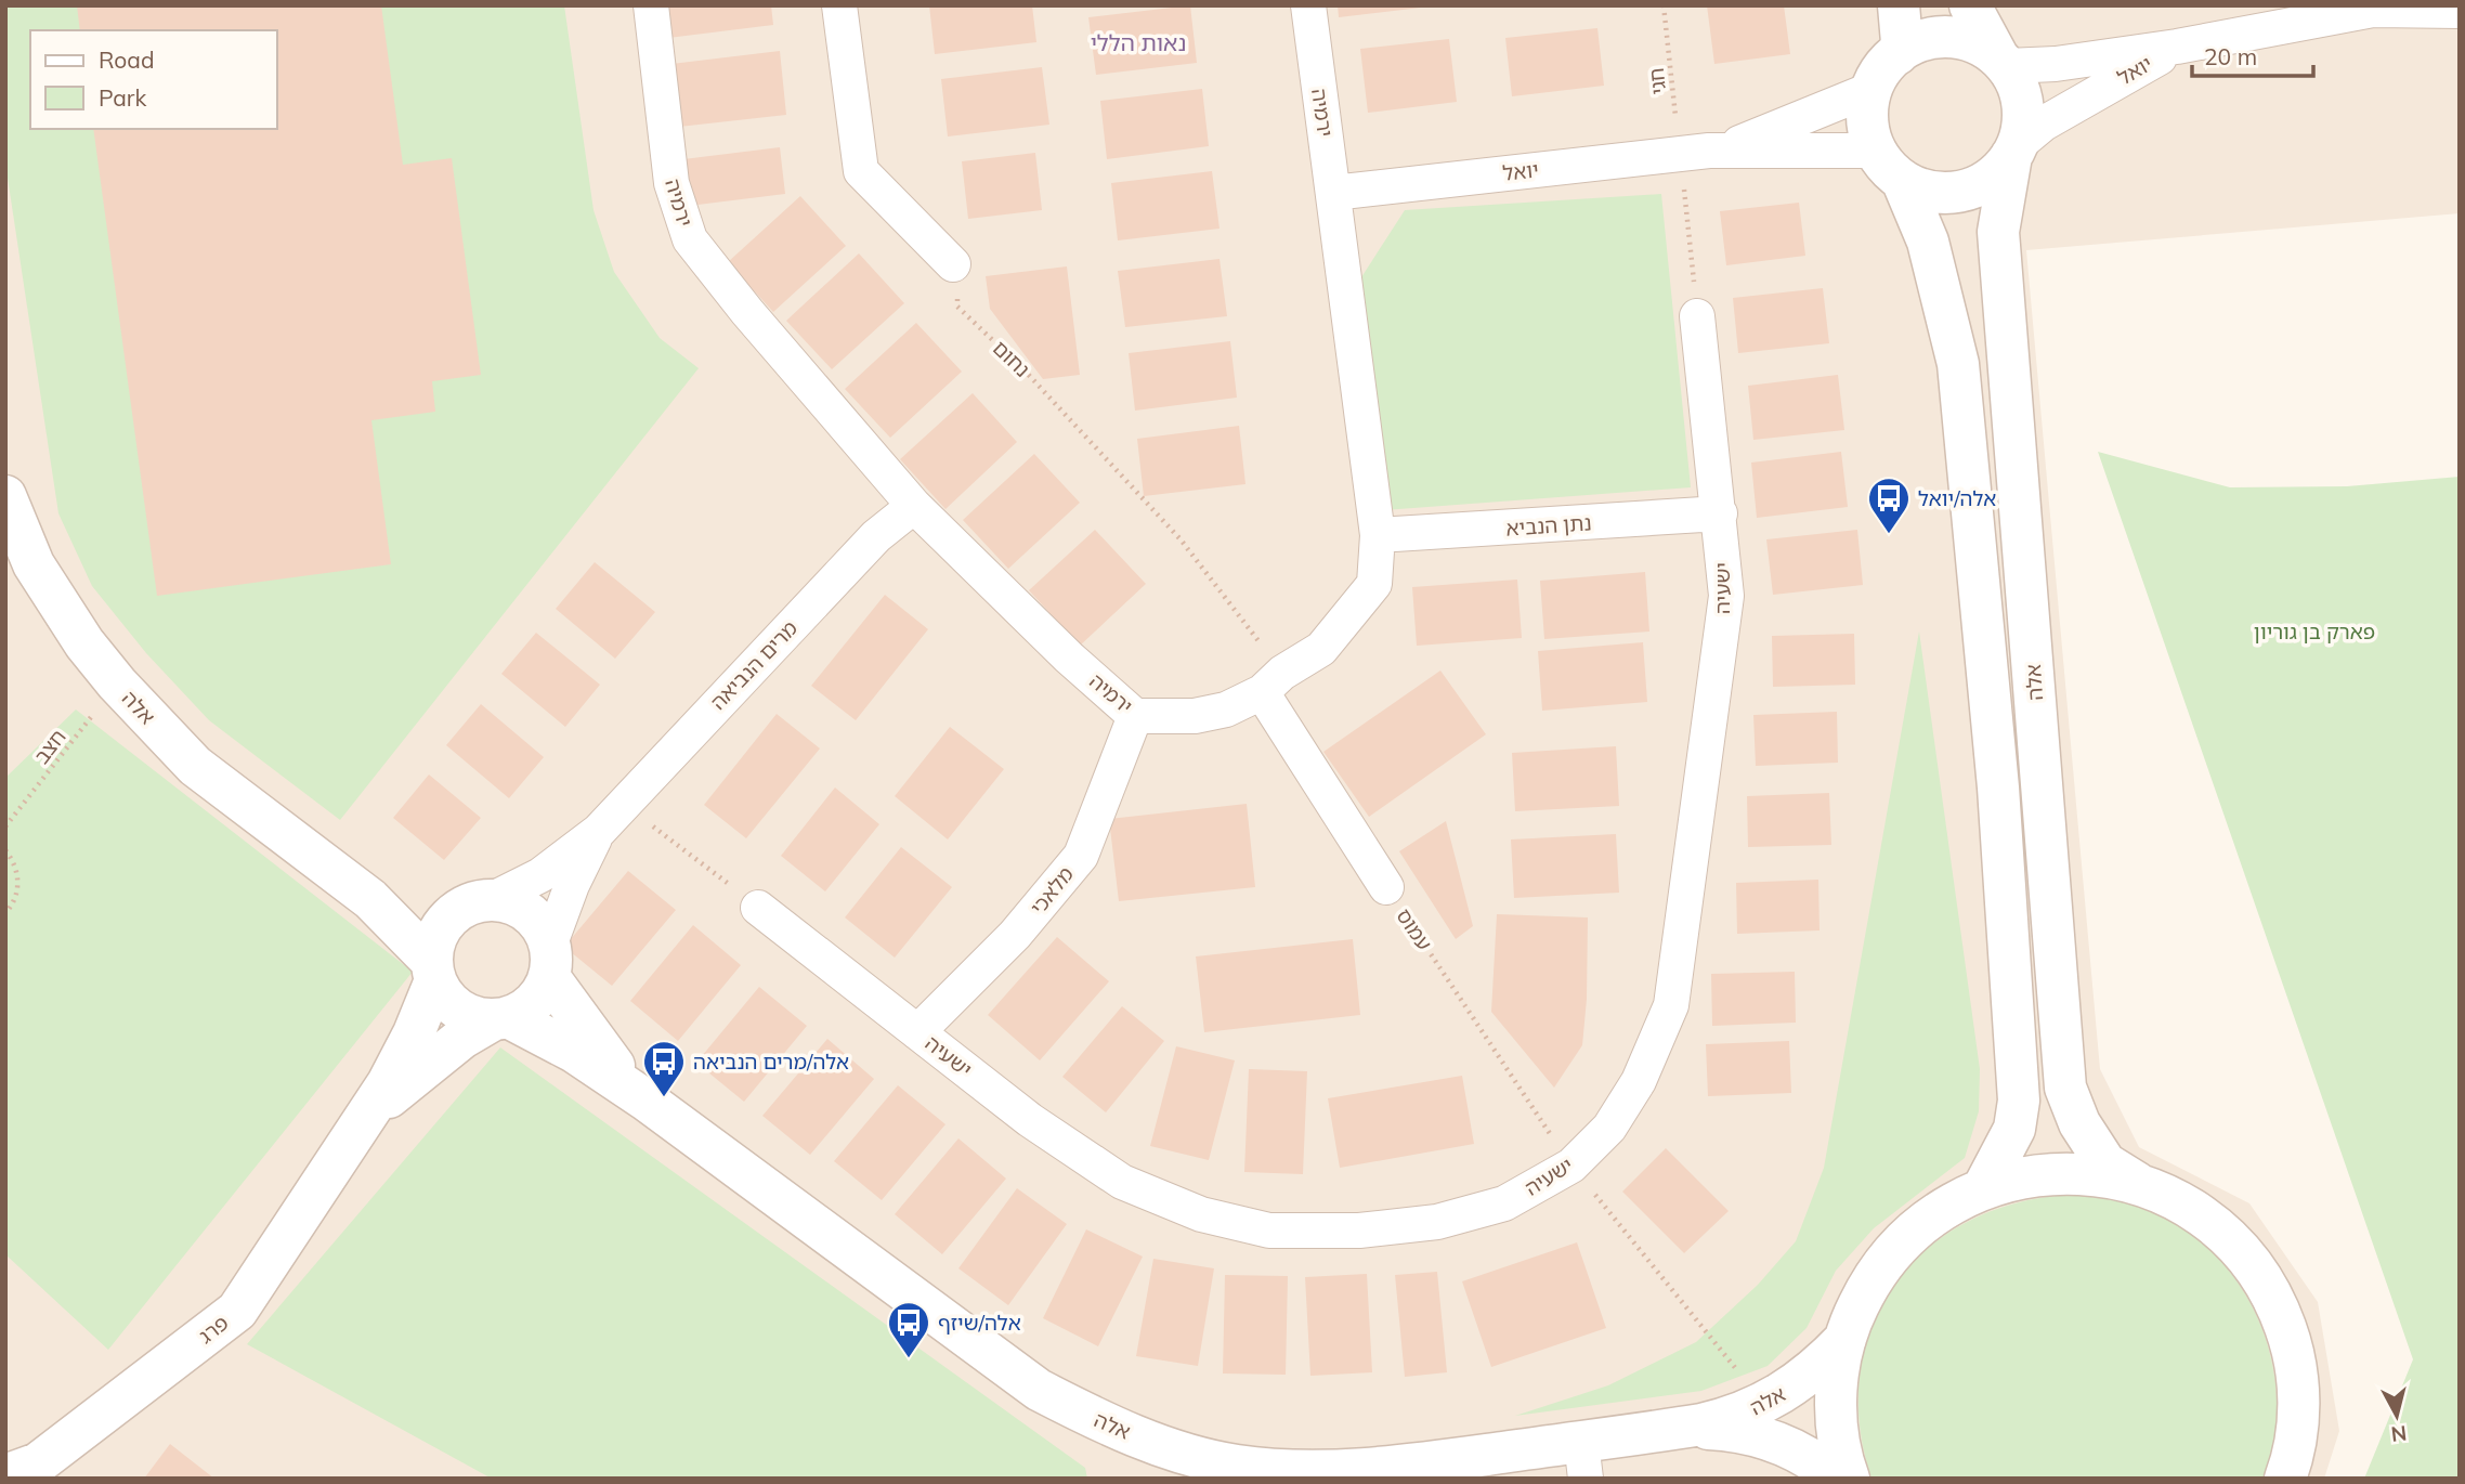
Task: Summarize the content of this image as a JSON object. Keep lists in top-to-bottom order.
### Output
{
  "streets": {
    "street": [
      "יואל",
      "ירמיה",
      "נתן הנביא",
      "ישעיה",
      "מרים הנביאה",
      "אלה",
      "מלאכי",
      "עמוס",
      "פרג"
    ],
    "path": ["חגי", "נחום", "חצב"]
  },
  "crossings": [
    ["יואל", "חגי"],
    ["יואל", "ירמיה"],
    ["יואל", "אלה"],
    ["ירמיה", "נחום"],
    ["ירמיה", "נתן הנביא"],
    ["ירמיה", "מרים הנביאה"],
    ["ירמיה", "מלאכי"],
    ["ירמיה", "עמוס"],
    ["נחום", "עמוס"],
    ["נתן הנביא", "ישעיה"],
    ["ישעיה", "מלאכי"],
    ["ישעיה", "עמוס"],
    ["מרים הנביאה", "אלה"],
    ["מרים הנביאה", "פרג"],
    ["אלה", "חצב"],
    ["אלה", "עמוס"],
    ["אלה", "פרג"]
  ],
  "districts": ["נאות הללי"],
  "parks": ["פארק בן גוריון"],
  "places": {
    "bus stop": ["אלה/יואל", "אלה/מרים הנביאה", "אלה/שיזף"]
  },
  "legend": ["Road", "Park"],
  "scale_bar": "20 m",
  "north": "bottom"
}
